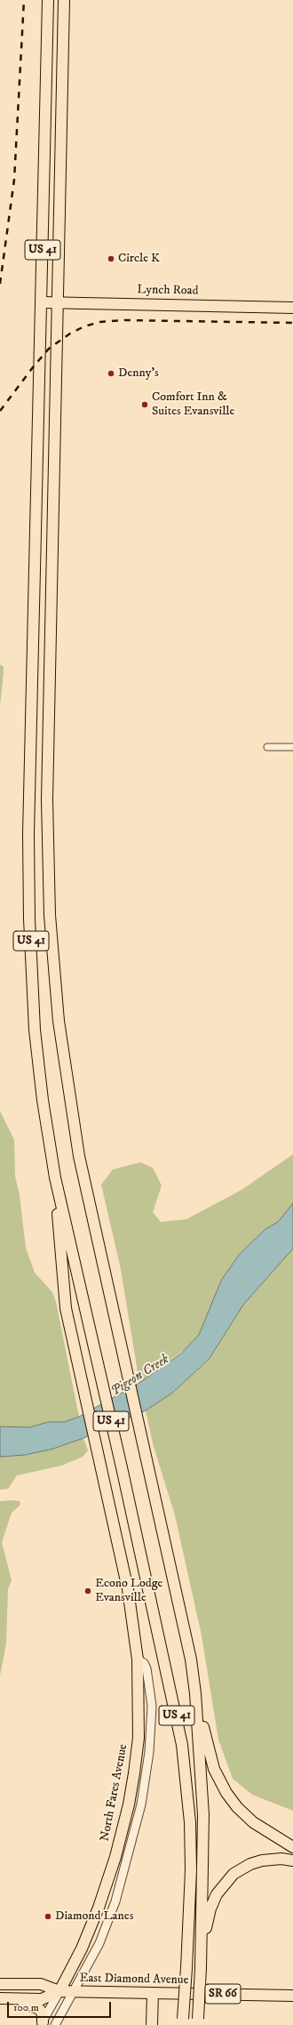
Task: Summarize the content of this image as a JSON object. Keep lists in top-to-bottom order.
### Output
{
  "streets": {
    "main road": [
      "US 41",
      "Lynch Road",
      "North Fares Avenue",
      "East Diamond Avenue",
      "SR 66"
    ]
  },
  "crossings": [
    ["US 41", "Lynch Road"],
    ["North Fares Avenue", "East Diamond Avenue"]
  ],
  "water": ["Pigeon Creek"],
  "places": [
    "Circle K",
    "Denny's",
    "Comfort Inn & Suites Evansville",
    "Econo Lodge Evansville",
    "Diamond Lanes"
  ],
  "scale_bar": "100 m"
}
